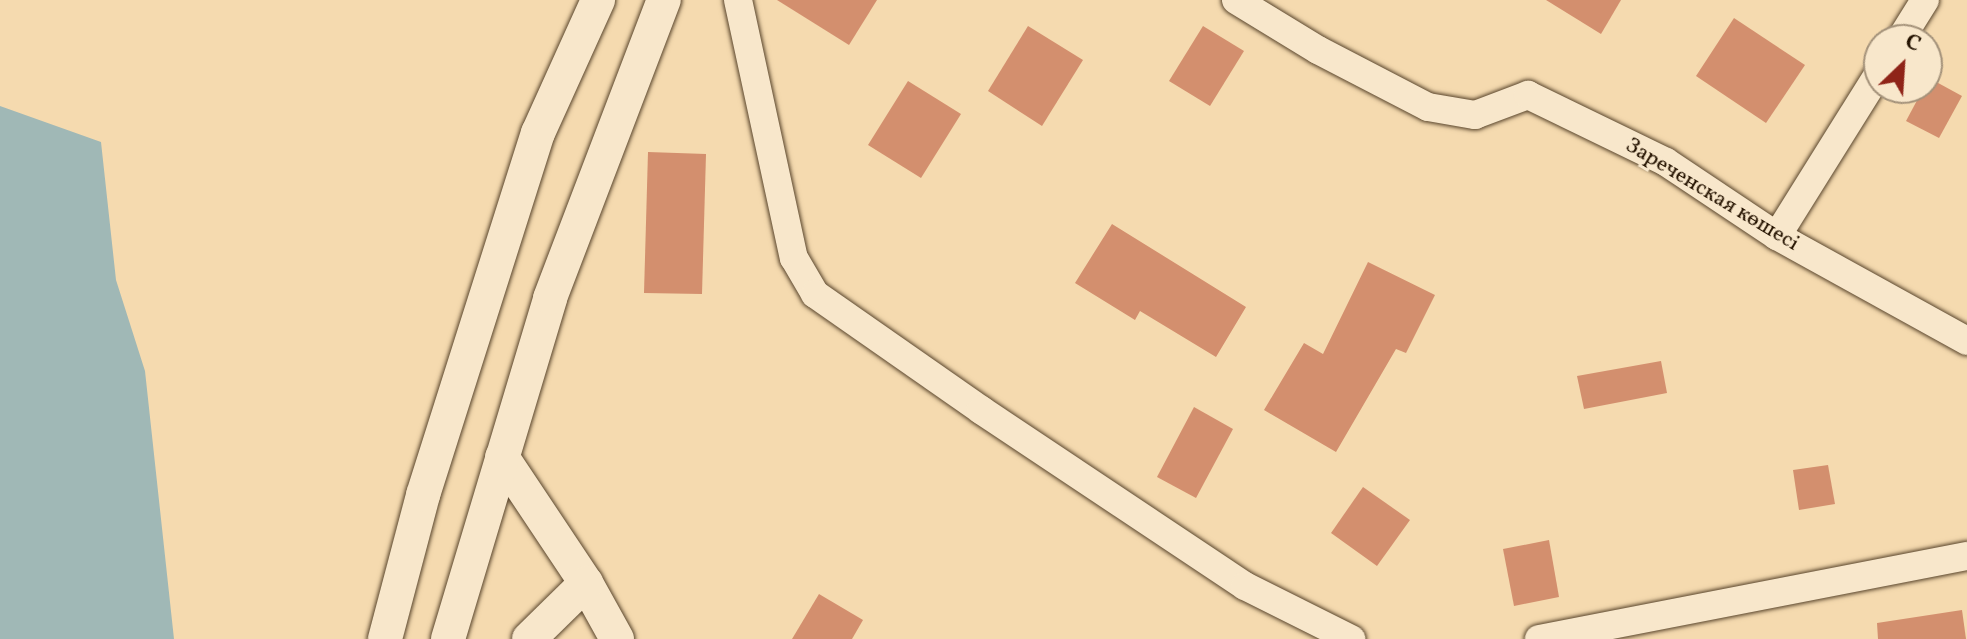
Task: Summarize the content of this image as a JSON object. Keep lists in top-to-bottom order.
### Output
{
  "streets": {
    "street": ["Зареченская көшесі"]
  },
  "north": "top right"
}
